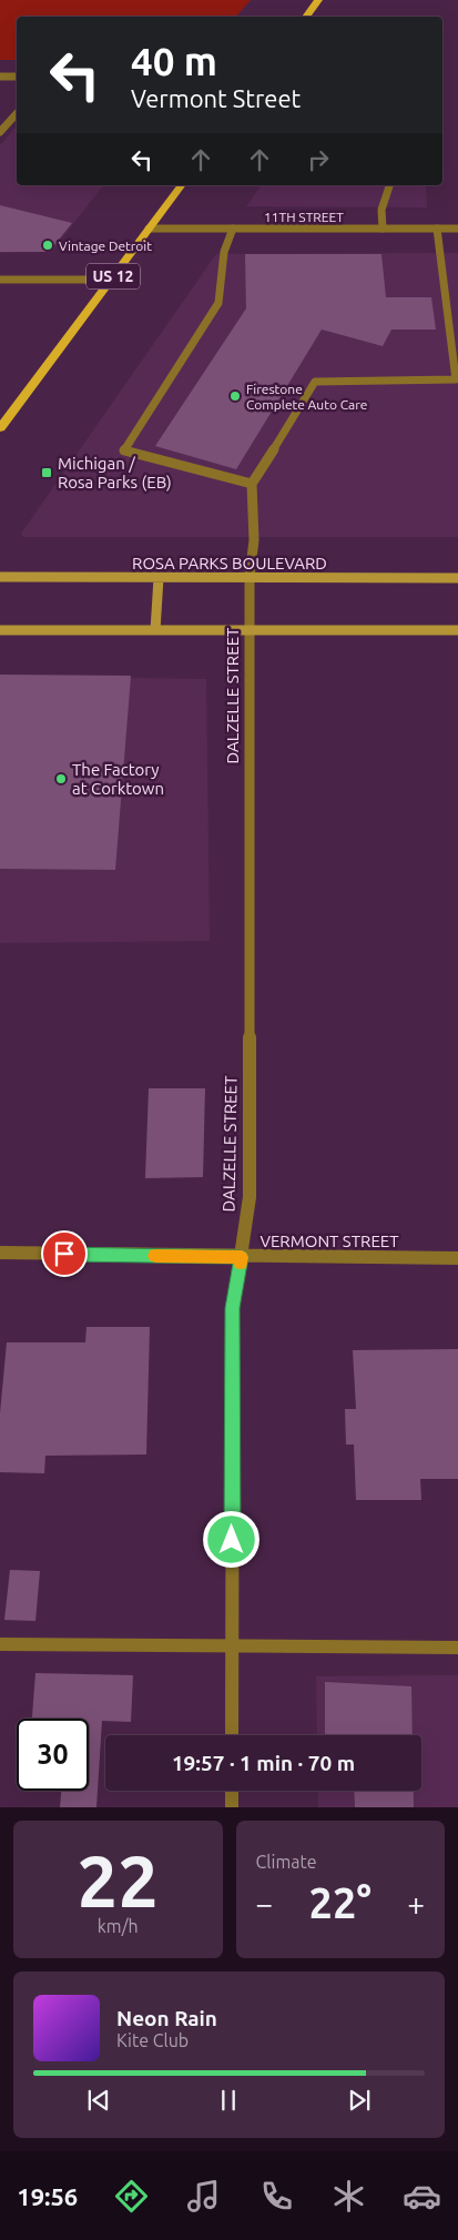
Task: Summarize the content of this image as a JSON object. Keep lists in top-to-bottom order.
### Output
{
  "streets": {
    "main road": ["US 12", "ROSA PARKS BOULEVARD"],
    "street": ["11TH STREET", "DALZELLE STREET", "VERMONT STREET"]
  },
  "crossings": [
    ["11TH STREET", "US 12"],
    ["ROSA PARKS BOULEVARD", "DALZELLE STREET"],
    ["DALZELLE STREET", "VERMONT STREET"]
  ],
  "places": {
    "other": ["Vintage Detroit", "Firestone Complete Auto Care", "The Factory at Corktown"],
    "transit": ["Michigan / Rosa Parks (EB)"]
  },
  "page": {
    "turn": ["40 m", "Vermont Street"],
    "limit": "30",
    "trip": "19:57 · 1 min · 70 m",
    "tile": [
      ["22", "km/h"],
      "Climate"
    ],
    "heat": ["−", "22°", "+"],
    "song": ["Neon Rain", "Kite Club"],
    "tabs": "19:56"
  }
}
